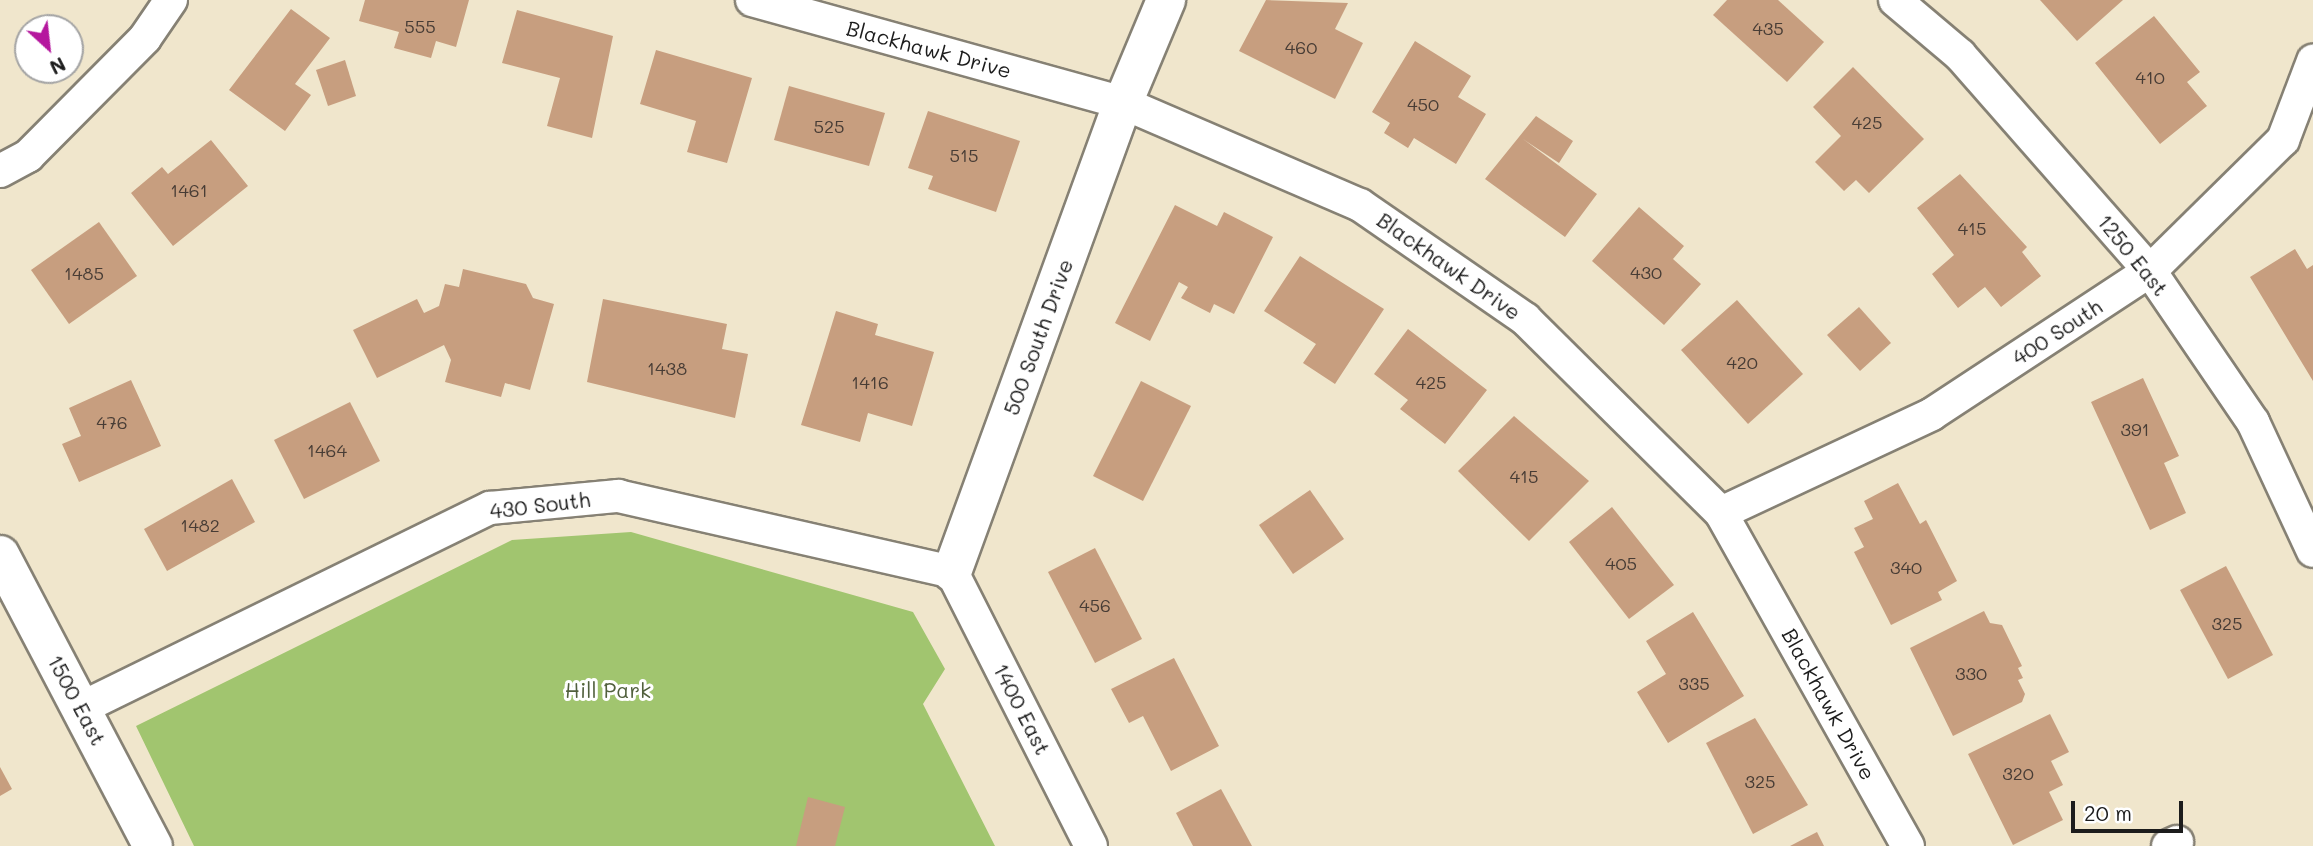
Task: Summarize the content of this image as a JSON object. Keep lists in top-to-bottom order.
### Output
{
  "streets": {
    "street": [
      "Blackhawk Drive",
      "1250 East",
      "400 South",
      "500 South Drive",
      "430 South",
      "1500 East",
      "1400 East"
    ]
  },
  "crossings": [
    ["Blackhawk Drive", "400 South"],
    ["Blackhawk Drive", "500 South Drive"],
    ["1250 East", "400 South"],
    ["500 South Drive", "430 South"],
    ["500 South Drive", "1400 East"],
    ["430 South", "1500 East"],
    ["430 South", "1400 East"]
  ],
  "parks": ["Hill Park"],
  "house_numbers": [
    "555",
    "435",
    "460",
    "410",
    "450",
    "425",
    "525",
    "515",
    "1461",
    "415",
    "430",
    "1485",
    "420",
    "1438",
    "1416",
    "425",
    "476",
    "391",
    "1464",
    "415",
    "1482",
    "405",
    "340",
    "456",
    "325",
    "330",
    "335",
    "320",
    "325"
  ],
  "scale_bar": "20 m",
  "north": "bottom right"
}
